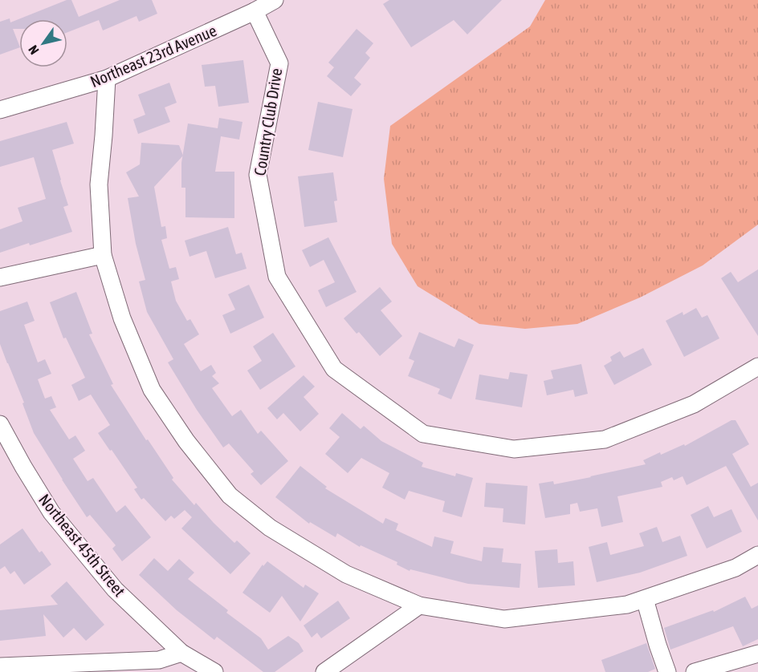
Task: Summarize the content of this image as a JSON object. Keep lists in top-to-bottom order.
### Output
{
  "streets": {
    "street": ["Northeast 23rd Avenue", "Country Club Drive", "Northeast 45th Street"]
  },
  "crossings": [
    ["Northeast 23rd Avenue", "Country Club Drive"]
  ],
  "north": "bottom left"
}
